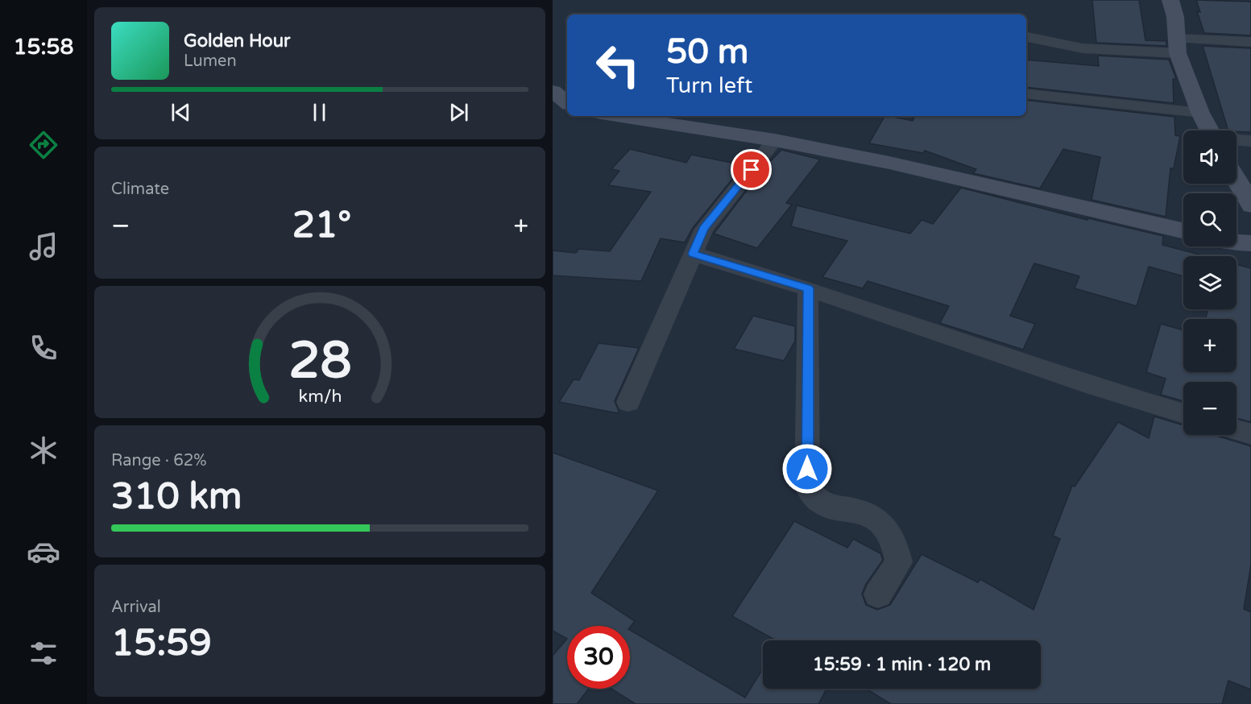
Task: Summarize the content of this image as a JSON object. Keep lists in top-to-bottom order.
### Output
{
  "page": {
    "tabs": "15:58",
    "turn": ["50 m", "Turn left"],
    "song": ["Golden Hour", "Lumen"],
    "map_buttons": ["+", "−"],
    "tile": [
      "Climate",
      ["Range · 62%", "310 km"],
      ["Arrival", "15:59"]
    ],
    "heat": ["−", "21°", "+"],
    "limit": "30",
    "trip": "15:59 · 1 min · 120 m",
    "gauge": ["28", "km/h"]
  }
}
